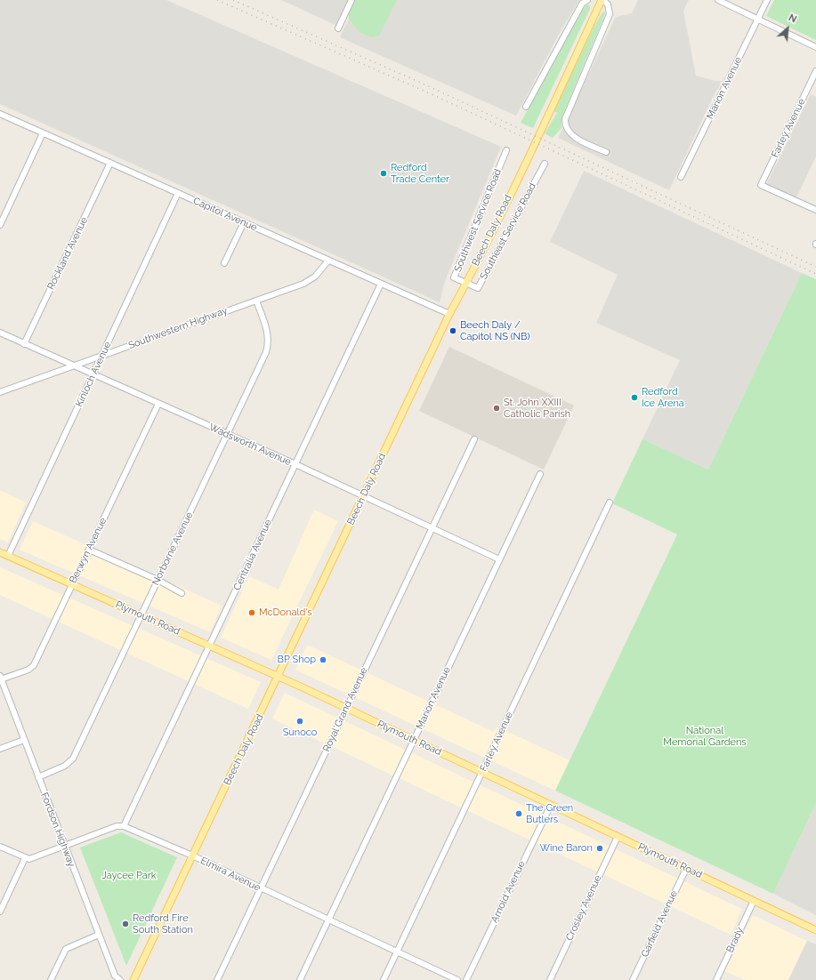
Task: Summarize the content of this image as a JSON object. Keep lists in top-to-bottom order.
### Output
{
  "streets": {
    "main road": ["Beech Daly Road", "Plymouth Road"],
    "street": [
      "Marion Avenue",
      "Farley Avenue",
      "Capitol Avenue",
      "Southwest Service Road",
      "Southeast Service Road",
      "Rockland Avenue",
      "Southwestern Highway",
      "Kinloch Avenue",
      "Wadsworth Avenue",
      "Norborne Avenue",
      "Berwyn Avenue",
      "Centralia Avenue",
      "Royal Grand Avenue",
      "Fordson Highway",
      "Elmira Avenue",
      "Arnold Avenue",
      "Crosley Avenue",
      "Garfield Avenue",
      "Brady"
    ]
  },
  "crossings": [
    ["Marion Avenue", "Wadsworth Avenue"],
    ["Marion Avenue", "Plymouth Road"],
    ["Marion Avenue", "Elmira Avenue"],
    ["Farley Avenue", "Plymouth Road"],
    ["Farley Avenue", "Elmira Avenue"],
    ["Capitol Avenue", "Beech Daly Road"],
    ["Capitol Avenue", "Rockland Avenue"],
    ["Capitol Avenue", "Southwestern Highway"],
    ["Capitol Avenue", "Kinloch Avenue"],
    ["Capitol Avenue", "Centralia Avenue"],
    ["Southwest Service Road", "Beech Daly Road"],
    ["Southwest Service Road", "Southeast Service Road"],
    ["Beech Daly Road", "Southeast Service Road"],
    ["Beech Daly Road", "Wadsworth Avenue"],
    ["Beech Daly Road", "Plymouth Road"],
    ["Beech Daly Road", "Elmira Avenue"],
    ["Rockland Avenue", "Wadsworth Avenue"],
    ["Southwestern Highway", "Kinloch Avenue"],
    ["Southwestern Highway", "Wadsworth Avenue"],
    ["Southwestern Highway", "Norborne Avenue"],
    ["Kinloch Avenue", "Wadsworth Avenue"],
    ["Kinloch Avenue", "Plymouth Road"],
    ["Wadsworth Avenue", "Norborne Avenue"],
    ["Wadsworth Avenue", "Berwyn Avenue"],
    ["Wadsworth Avenue", "Centralia Avenue"],
    ["Wadsworth Avenue", "Royal Grand Avenue"],
    ["Norborne Avenue", "Plymouth Road"],
    ["Norborne Avenue", "Fordson Highway"],
    ["Berwyn Avenue", "Plymouth Road"],
    ["Berwyn Avenue", "Fordson Highway"],
    ["Centralia Avenue", "Plymouth Road"],
    ["Centralia Avenue", "Elmira Avenue"],
    ["Plymouth Road", "Royal Grand Avenue"],
    ["Plymouth Road", "Arnold Avenue"],
    ["Plymouth Road", "Crosley Avenue"],
    ["Plymouth Road", "Garfield Avenue"],
    ["Plymouth Road", "Brady"],
    ["Royal Grand Avenue", "Elmira Avenue"]
  ],
  "parks": ["National Memorial Gardens", "Jaycee Park"],
  "places": [
    "Redford Trade Center",
    "Beech Daly / Capitol NS (NB)",
    "Redford Ice Arena",
    "St. John XXIII Catholic Parish",
    "McDonald's",
    "BP Shop",
    "Sunoco",
    "The Green Butlers",
    "Wine Baron",
    "Redford Fire South Station"
  ],
  "north": "top right"
}
